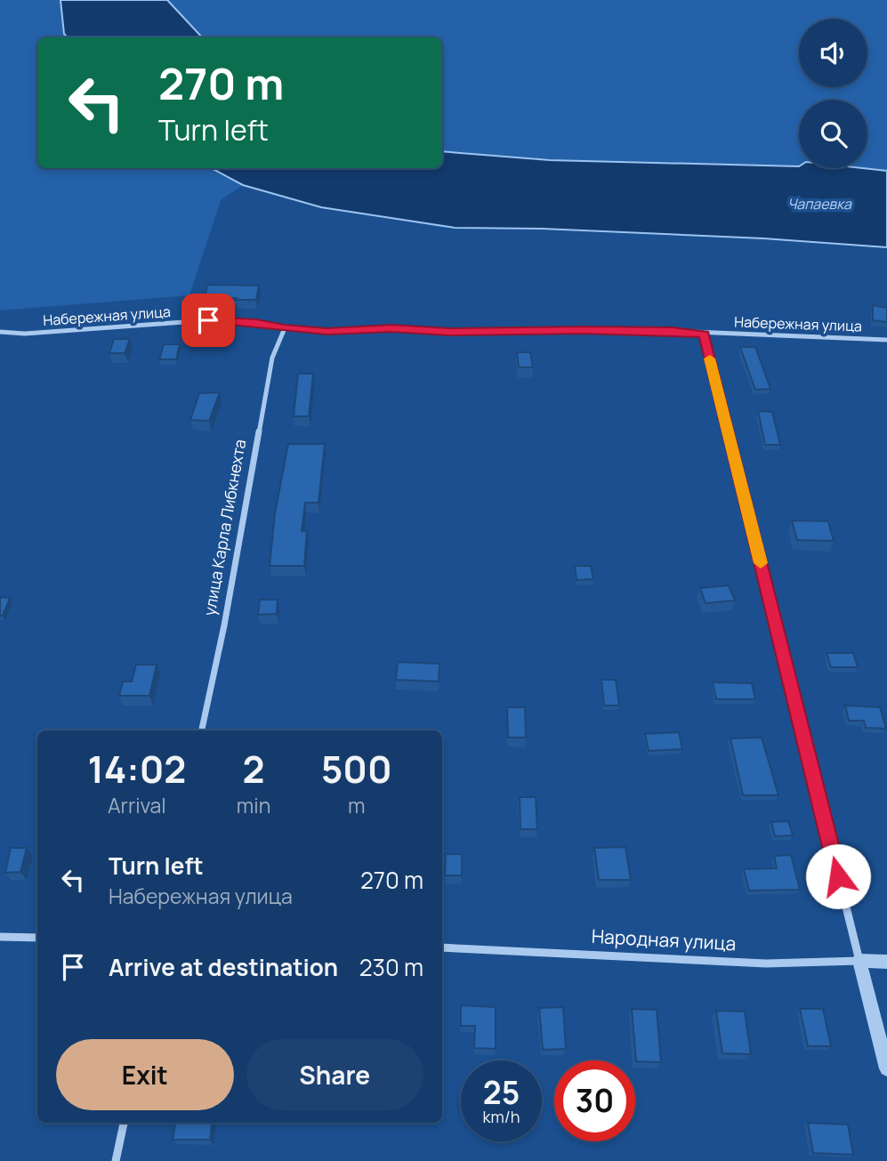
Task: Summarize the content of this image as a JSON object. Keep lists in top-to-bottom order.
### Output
{
  "streets": {
    "street": ["Набережная улица", "улица Карла Либкнехта", "Народная улица"]
  },
  "crossings": [
    ["Набережная улица", "улица Карла Либкнехта"]
  ],
  "water": ["Чапаевка"],
  "page": {
    "turn": ["270 m", "Turn left"],
    "eta": [
      "14:02",
      "Arrival",
      "2",
      "min",
      "500",
      "m"
    ],
    "list": [
      {
        "name": "Turn left",
        "note": "Набережная улица",
        "value": "270 m"
      },
      {
        "name": "Arrive at destination",
        "value": "230 m"
      }
    ],
    "buttons": ["Exit", "Share"],
    "speed": "25 km/h",
    "limit": "30"
  }
}
